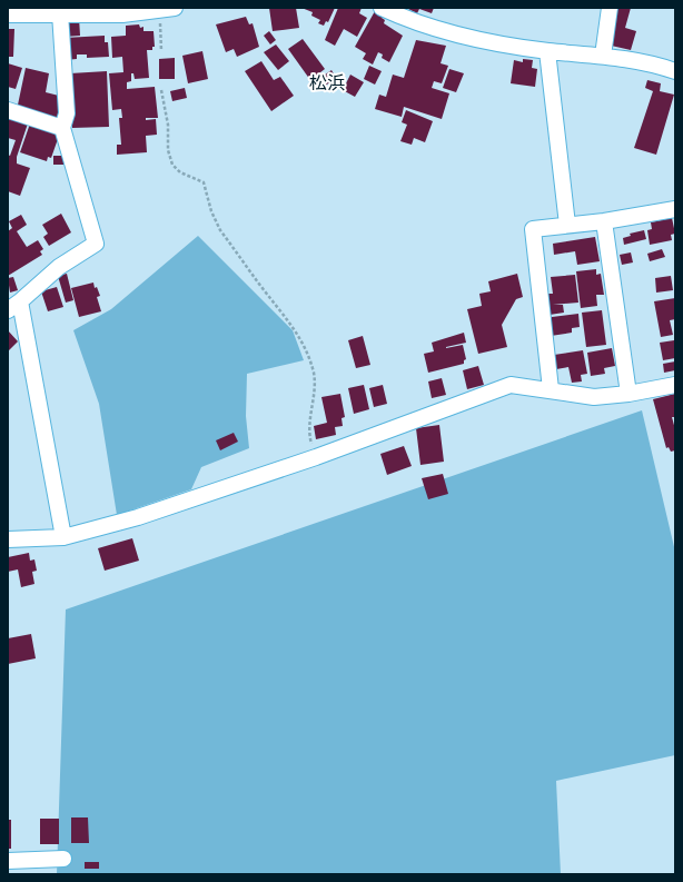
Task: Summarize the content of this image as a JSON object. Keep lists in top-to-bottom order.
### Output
{
  "districts": ["松浜"]
}
